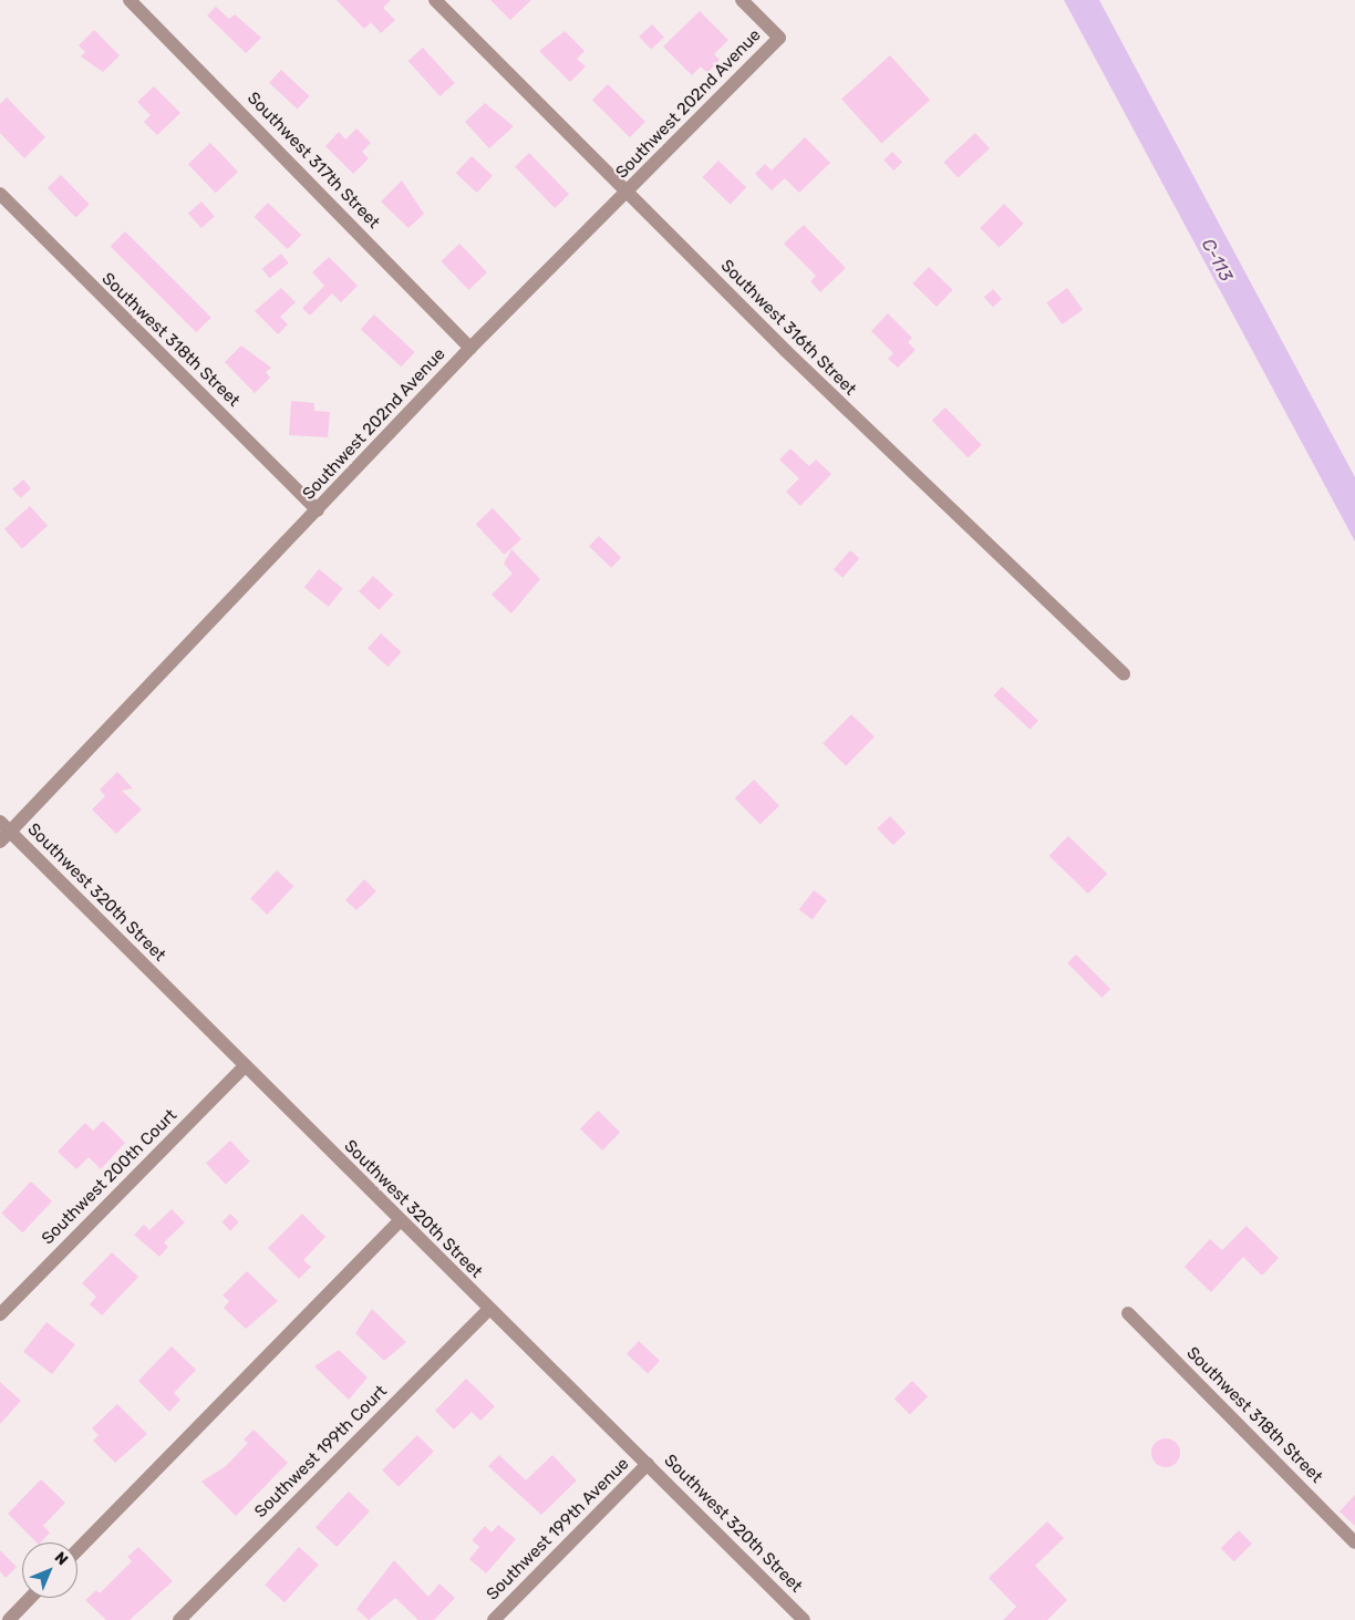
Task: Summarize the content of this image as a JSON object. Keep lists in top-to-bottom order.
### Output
{
  "streets": {
    "street": [
      "Southwest 202nd Avenue",
      "Southwest 317th Street",
      "Southwest 316th Street",
      "Southwest 318th Street",
      "Southwest 320th Street",
      "Southwest 200th Court",
      "Southwest 199th Court",
      "Southwest 199th Avenue"
    ]
  },
  "crossings": [
    ["Southwest 202nd Avenue", "Southwest 317th Street"],
    ["Southwest 202nd Avenue", "Southwest 316th Street"],
    ["Southwest 202nd Avenue", "Southwest 318th Street"],
    ["Southwest 202nd Avenue", "Southwest 320th Street"],
    ["Southwest 320th Street", "Southwest 200th Court"],
    ["Southwest 320th Street", "Southwest 199th Court"],
    ["Southwest 320th Street", "Southwest 199th Avenue"]
  ],
  "water": ["C-113"],
  "north": "top right"
}
